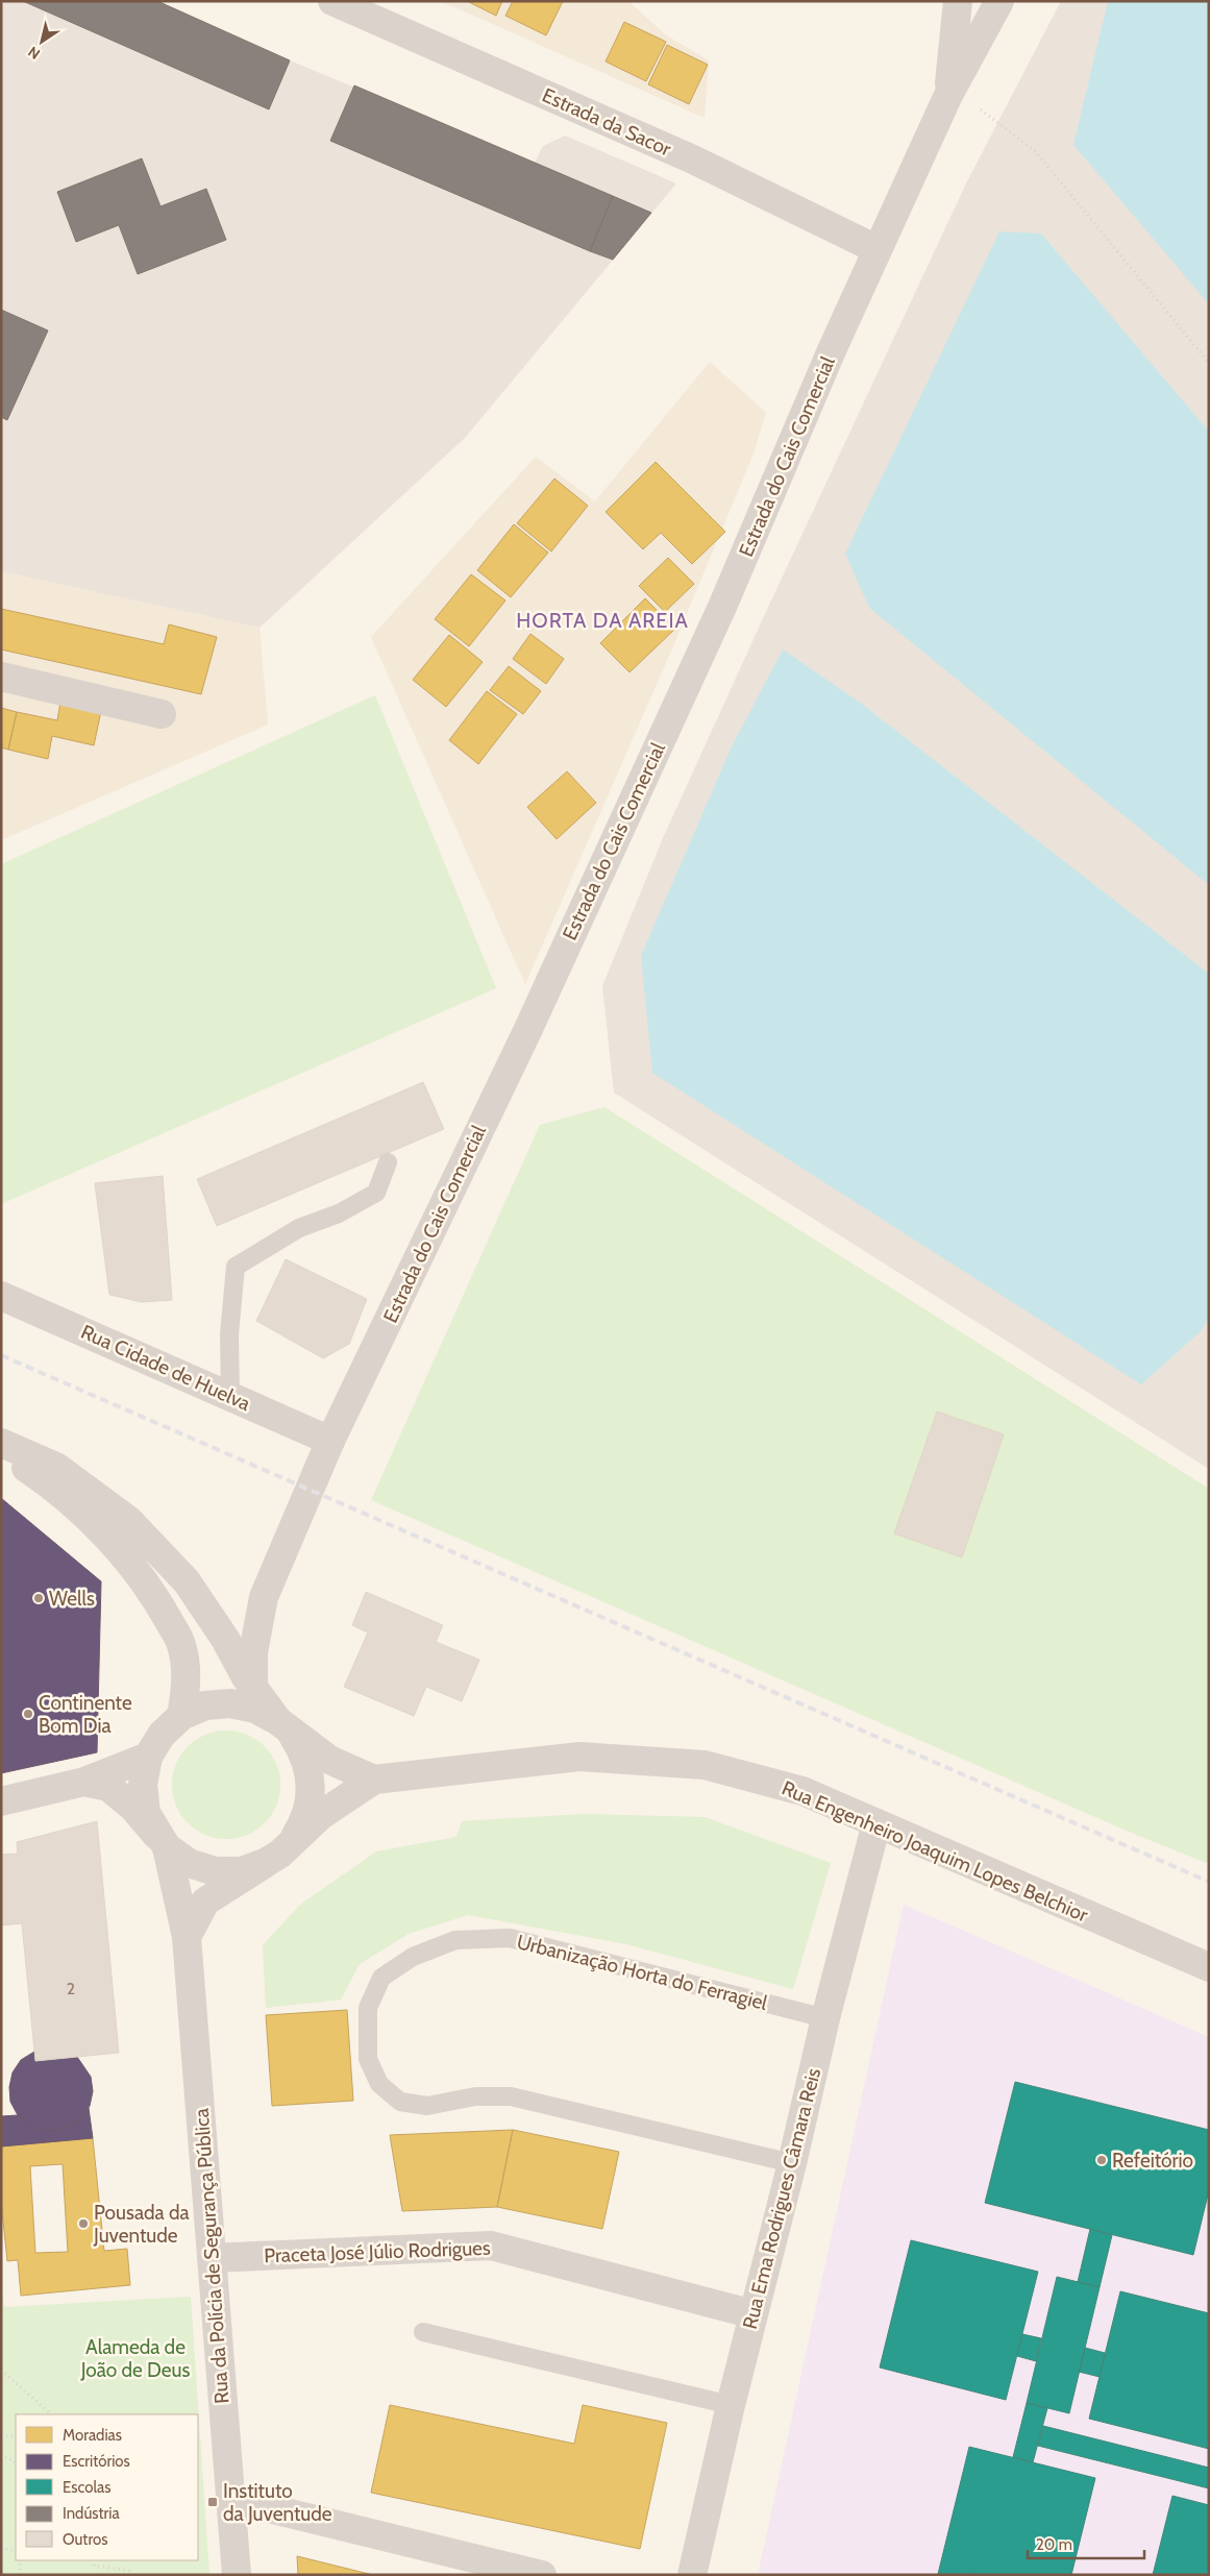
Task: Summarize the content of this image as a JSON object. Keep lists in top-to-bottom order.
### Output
{
  "streets": {
    "street": [
      "Estrada da Sacor",
      "Estrada do Cais Comercial",
      "Rua Cidade de Huelva",
      "Rua Engenheiro Joaquim Lopes Belchior",
      "Rua Ema Rodrigues Câmara Reis",
      "Praceta José Júlio Rodrigues",
      "Rua da Polícia de Segurança Pública"
    ],
    "lane": ["Urbanização Horta do Ferragiel"]
  },
  "crossings": [
    ["Estrada da Sacor", "Estrada do Cais Comercial"],
    ["Estrada do Cais Comercial", "Rua Cidade de Huelva"],
    ["Rua Engenheiro Joaquim Lopes Belchior", "Rua Ema Rodrigues Câmara Reis"],
    ["Urbanização Horta do Ferragiel", "Rua Ema Rodrigues Câmara Reis"],
    ["Rua Ema Rodrigues Câmara Reis", "Praceta José Júlio Rodrigues"],
    ["Praceta José Júlio Rodrigues", "Rua da Polícia de Segurança Pública"]
  ],
  "districts": ["HORTA DA AREIA"],
  "parks": ["Alameda de João de Deus"],
  "places": {
    "other": [
      "Wells",
      "Continente Bom Dia",
      "Refeitório",
      "Pousada da Juventude"
    ],
    "transit": ["Instituto da Juventude"]
  },
  "house_numbers": ["2"],
  "legend": [
    "Moradias",
    "Escritórios",
    "Escolas",
    "Indústria",
    "Outros"
  ],
  "scale_bar": "20 m",
  "north": "bottom left"
}
